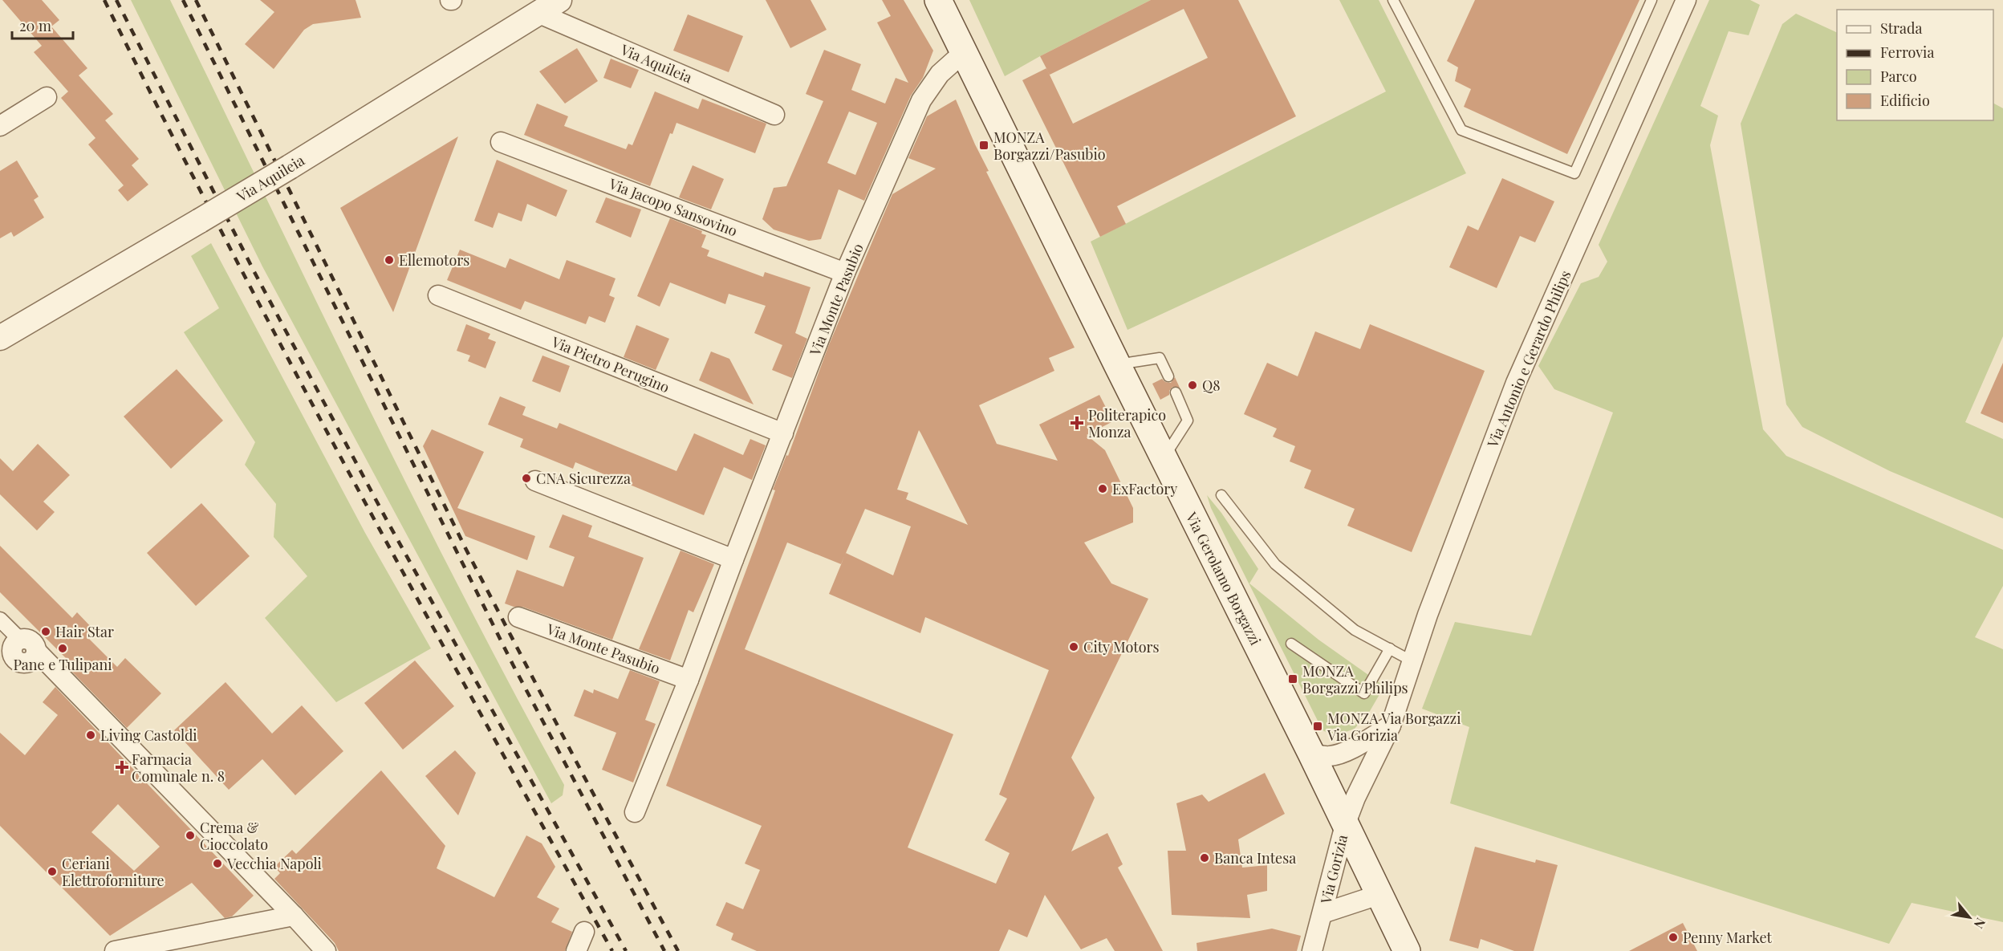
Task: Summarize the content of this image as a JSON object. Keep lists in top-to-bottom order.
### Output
{
  "streets": {
    "main road": ["Via Gerolamo Borgazzi"],
    "street": [
      "Via Aquileia",
      "Via Jacopo Sansovino",
      "Via Monte Pasubio",
      "Via Antonio e Gerardo Philips",
      "Via Pietro Perugino",
      "Via Gorizia"
    ]
  },
  "crossings": [
    ["Via Jacopo Sansovino", "Via Monte Pasubio"],
    ["Via Monte Pasubio", "Via Pietro Perugino"],
    ["Via Monte Pasubio", "Via Gerolamo Borgazzi"],
    ["Via Antonio e Gerardo Philips", "Via Gerolamo Borgazzi"],
    ["Via Antonio e Gerardo Philips", "Via Gorizia"],
    ["Via Gerolamo Borgazzi", "Via Gorizia"]
  ],
  "places": {
    "transit": ["MONZA Borgazzi/Pasubio", "MONZA Borgazzi/Philips", "MONZA Via Borgazzi Via Gorizia"],
    "other": [
      "Ellemotors",
      "Q8",
      "CNA Sicurezza",
      "ExFactory",
      "Hair Star",
      "City Motors",
      "Pane e Tulipani",
      "Living Castoldi",
      "Crema & Cioccolato",
      "Banca Intesa",
      "Vecchia Napoli",
      "Ceriani Elettroforniture",
      "Penny Market"
    ],
    "health": ["Politerapico Monza", "Farmacia Comunale n. 8"]
  },
  "legend": [
    "Strada",
    "Ferrovia",
    "Parco",
    "Edificio"
  ],
  "scale_bar": "20 m",
  "north": "bottom right"
}
